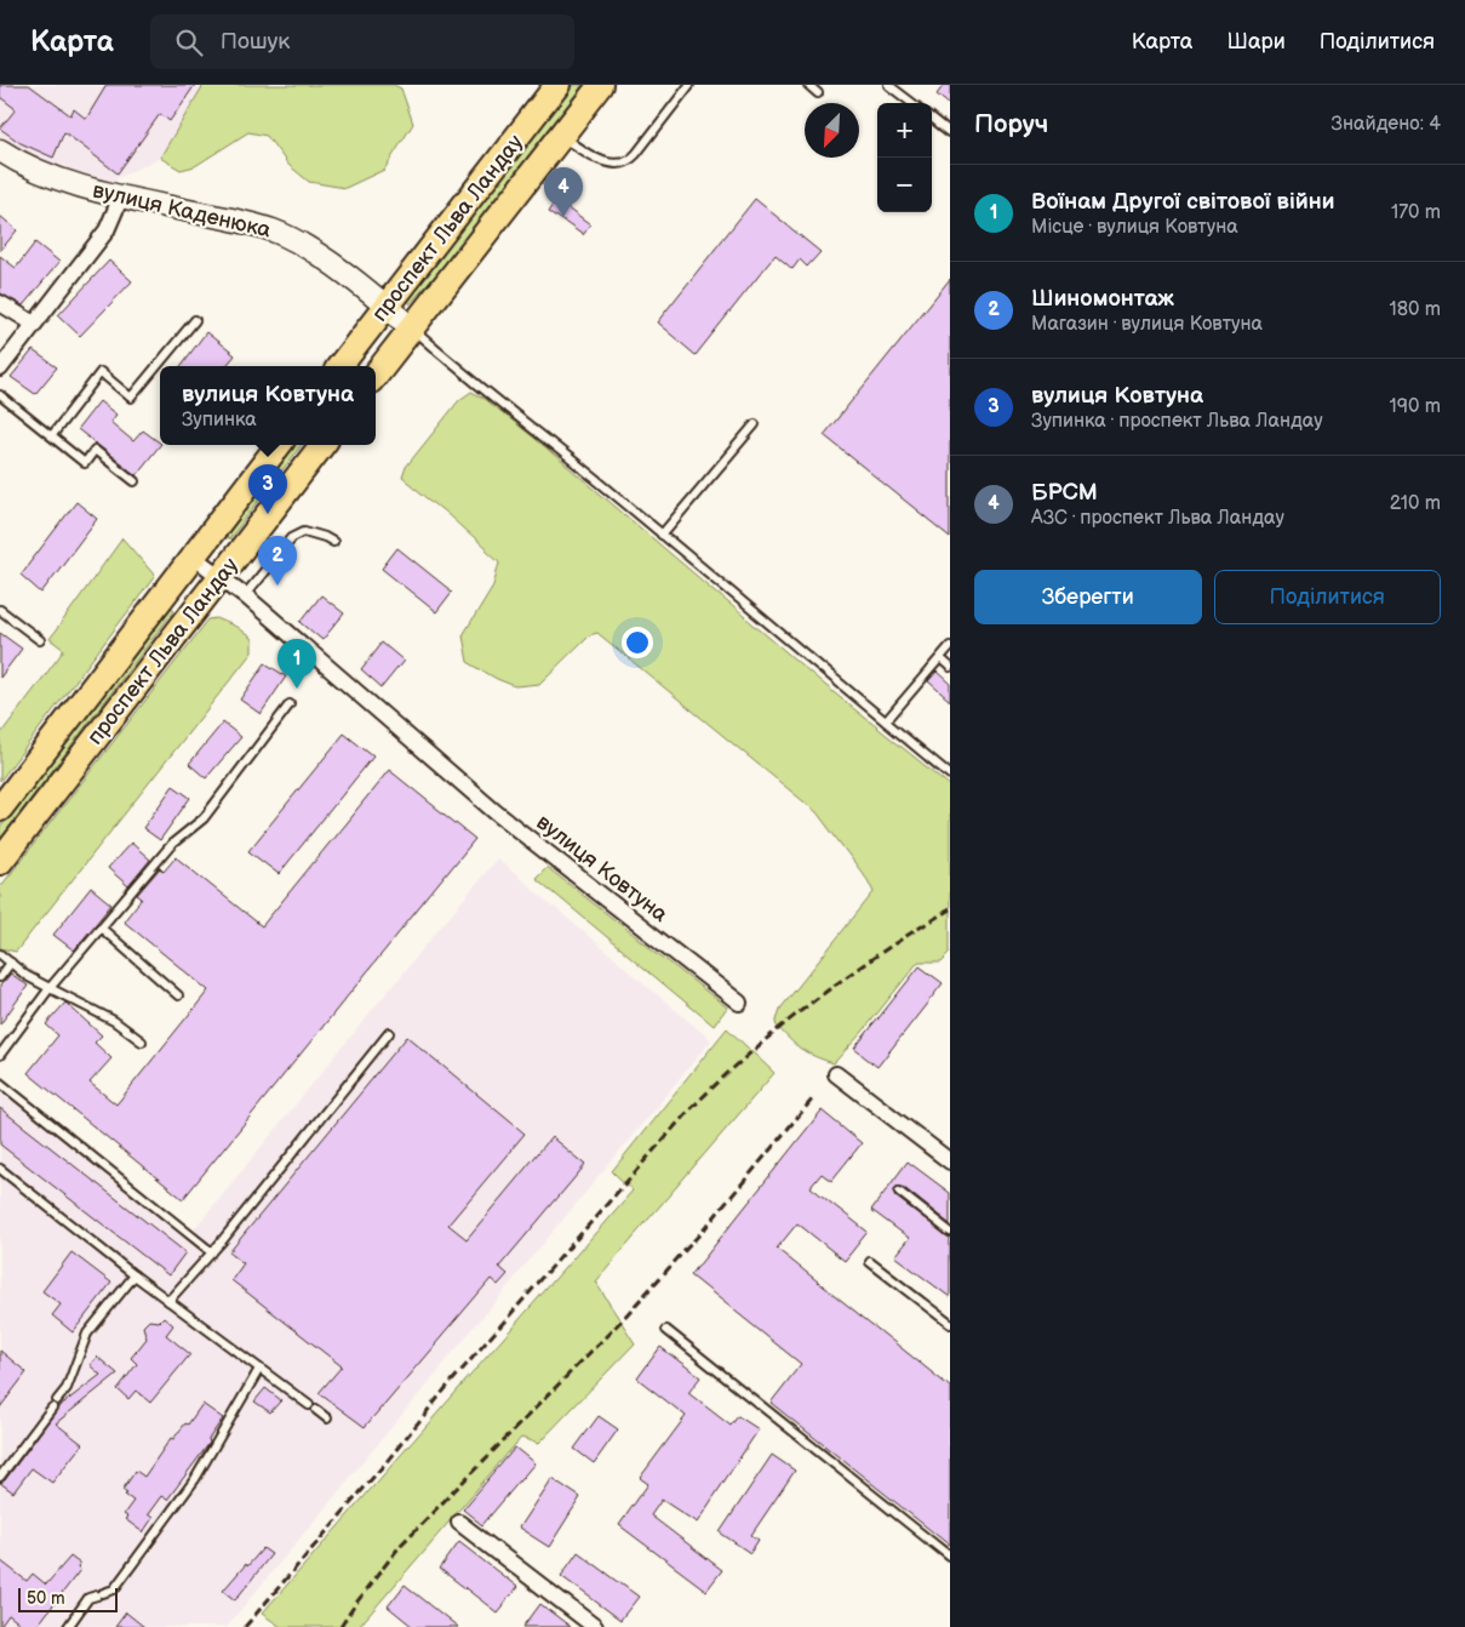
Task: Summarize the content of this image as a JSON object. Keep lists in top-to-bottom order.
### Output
{
  "streets": {
    "main road": ["проспект Льва Ландау"],
    "street": ["вулиця Каденюка", "вулиця Ковтуна"]
  },
  "crossings": [
    ["вулиця Каденюка", "проспект Льва Ландау"],
    ["проспект Льва Ландау", "вулиця Ковтуна"]
  ],
  "scale_bar": "50 m",
  "north": "bottom left",
  "page": {
    "header": "Карта",
    "search": "Пошук",
    "nav": ["Карта", "Шари", "Поділитися"],
    "heading": ["Поруч", "Знайдено: 4"],
    "map_buttons": ["+", "−"],
    "list": [
      {
        "mark": "1",
        "name": "Воїнам Другої світової війни",
        "note": "Місце · вулиця Ковтуна",
        "value": "170 m"
      },
      {
        "mark": "2",
        "name": "Шиномонтаж",
        "note": "Магазин · вулиця Ковтуна",
        "value": "180 m"
      },
      {
        "mark": "3",
        "name": "вулиця Ковтуна",
        "note": "Зупинка · проспект Льва Ландау",
        "value": "190 m"
      },
      {
        "mark": "4",
        "name": "БРСМ",
        "note": "АЗС · проспект Льва Ландау",
        "value": "210 m"
      }
    ],
    "pins": [
      "4",
      "3",
      "2",
      "1"
    ],
    "popup": ["вулиця Ковтуна", "Зупинка"],
    "buttons": ["Зберегти", "Поділитися"],
    "scale": "50 m"
  }
}
